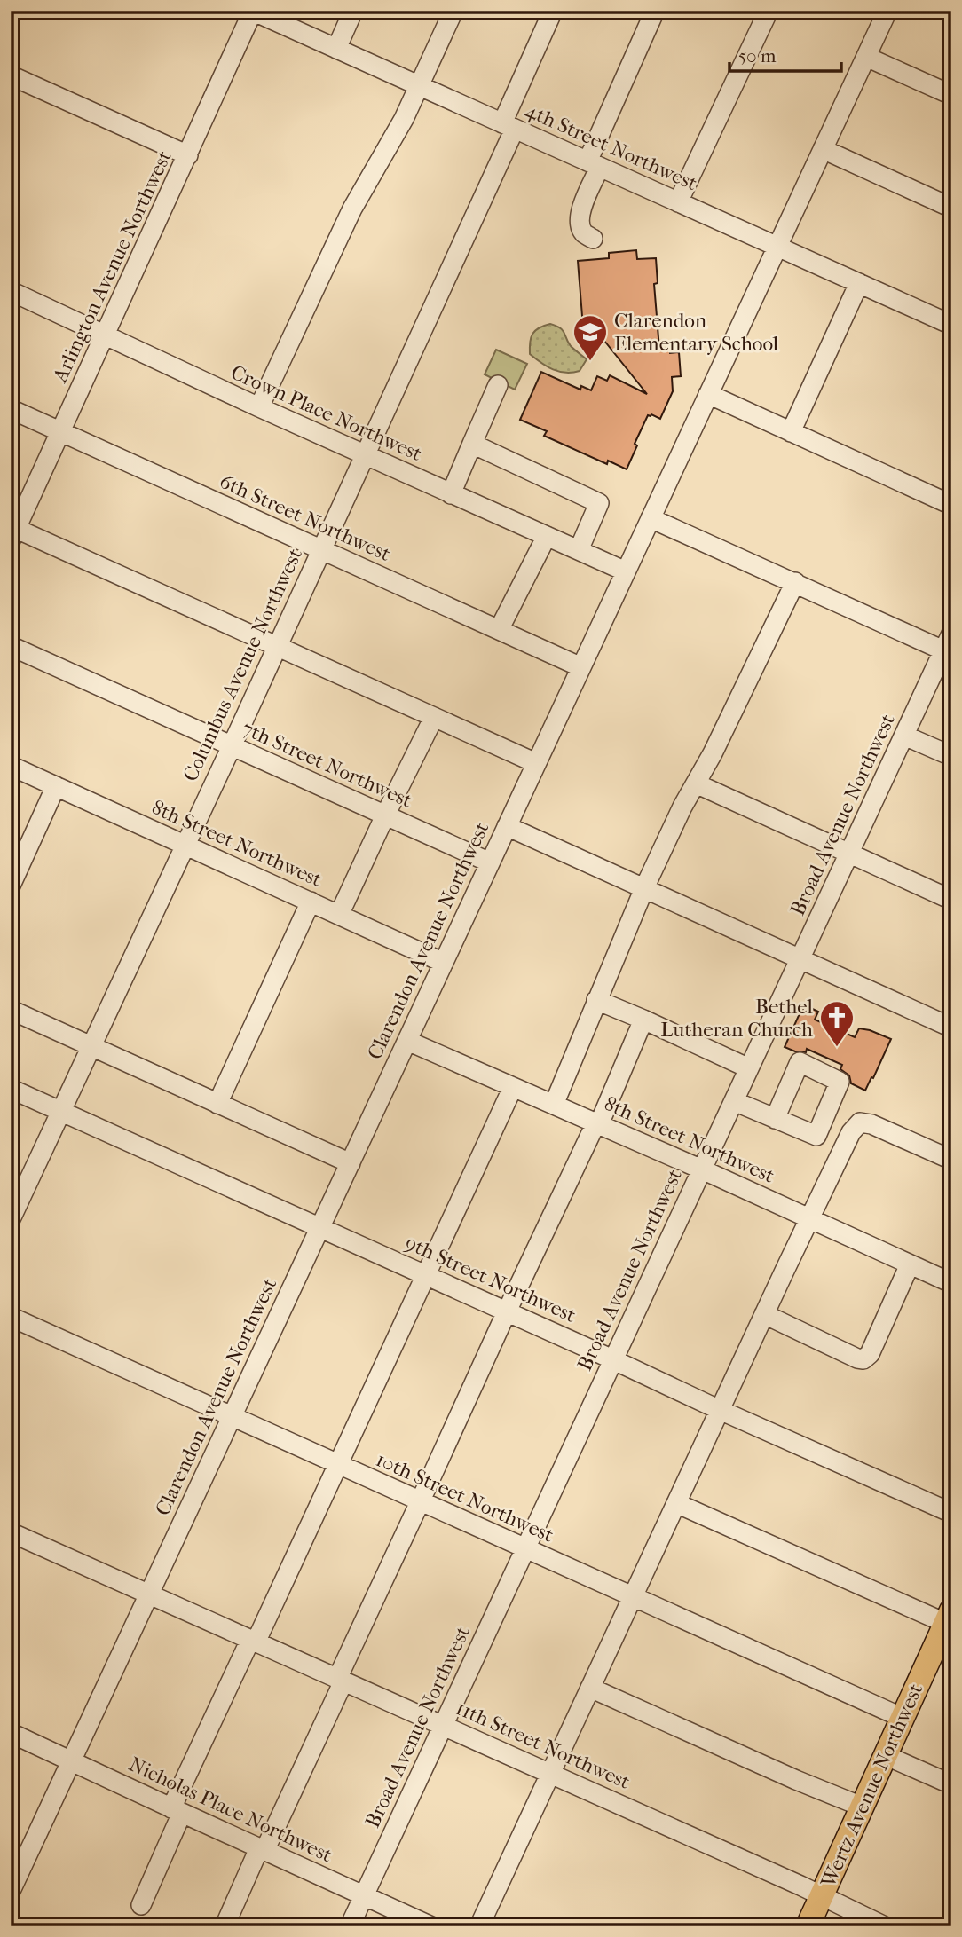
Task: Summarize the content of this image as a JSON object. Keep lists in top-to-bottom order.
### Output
{
  "streets": {
    "main road": ["Wertz Avenue Northwest"],
    "street": [
      "4th Street Northwest",
      "Arlington Avenue Northwest",
      "Crown Place Northwest",
      "6th Street Northwest",
      "Columbus Avenue Northwest",
      "7th Street Northwest",
      "Broad Avenue Northwest",
      "8th Street Northwest",
      "Clarendon Avenue Northwest",
      "9th Street Northwest",
      "10th Street Northwest",
      "11th Street Northwest",
      "Nicholas Place Northwest"
    ]
  },
  "crossings": [
    ["4th Street Northwest", "Arlington Avenue Northwest"],
    ["4th Street Northwest", "Columbus Avenue Northwest"],
    ["4th Street Northwest", "Clarendon Avenue Northwest"],
    ["Arlington Avenue Northwest", "Crown Place Northwest"],
    ["Arlington Avenue Northwest", "6th Street Northwest"],
    ["Crown Place Northwest", "Columbus Avenue Northwest"],
    ["Crown Place Northwest", "Clarendon Avenue Northwest"],
    ["6th Street Northwest", "Columbus Avenue Northwest"],
    ["6th Street Northwest", "Clarendon Avenue Northwest"],
    ["Columbus Avenue Northwest", "7th Street Northwest"],
    ["Columbus Avenue Northwest", "8th Street Northwest"],
    ["Columbus Avenue Northwest", "9th Street Northwest"],
    ["7th Street Northwest", "Clarendon Avenue Northwest"],
    ["Broad Avenue Northwest", "8th Street Northwest"],
    ["Broad Avenue Northwest", "9th Street Northwest"],
    ["Broad Avenue Northwest", "10th Street Northwest"],
    ["Broad Avenue Northwest", "11th Street Northwest"],
    ["Broad Avenue Northwest", "Nicholas Place Northwest"],
    ["8th Street Northwest", "Clarendon Avenue Northwest"],
    ["Clarendon Avenue Northwest", "9th Street Northwest"],
    ["Clarendon Avenue Northwest", "10th Street Northwest"],
    ["Clarendon Avenue Northwest", "11th Street Northwest"],
    ["Clarendon Avenue Northwest", "Nicholas Place Northwest"],
    ["10th Street Northwest", "Wertz Avenue Northwest"],
    ["11th Street Northwest", "Wertz Avenue Northwest"]
  ],
  "places": {
    "school or university": ["Clarendon Elementary School"],
    "church": ["Bethel Lutheran Church"]
  },
  "scale_bar": "50 m"
}
